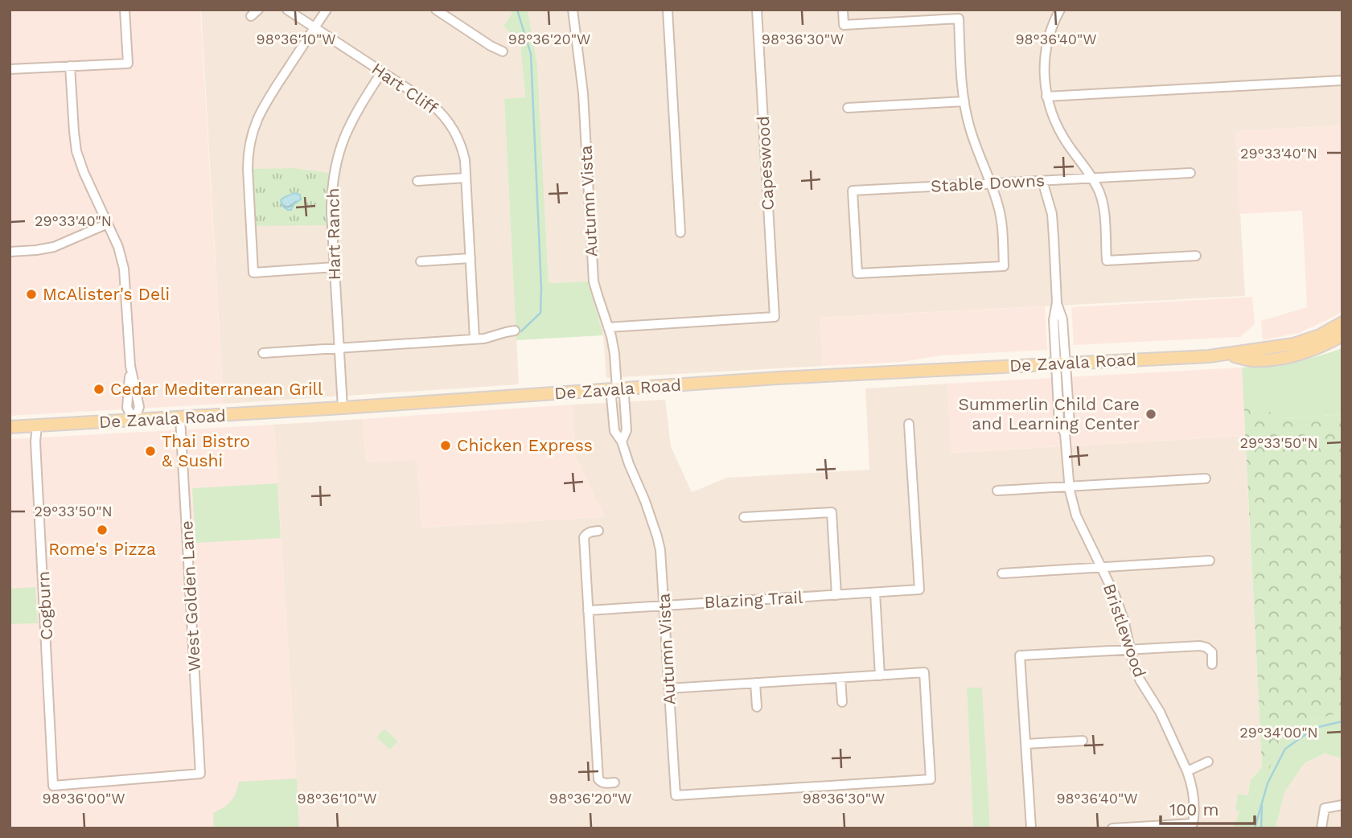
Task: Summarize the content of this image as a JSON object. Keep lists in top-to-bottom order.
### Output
{
  "streets": {
    "main road": ["De Zavala Road"],
    "street": [
      "Hart Cliff",
      "Capeswood",
      "Stable Downs",
      "Autumn Vista",
      "Hart Ranch",
      "West Golden Lane",
      "Blazing Trail",
      "Cogburn",
      "Bristlewood"
    ]
  },
  "crossings": [
    ["Hart Cliff", "Hart Ranch"],
    ["Capeswood", "Autumn Vista"],
    ["Stable Downs", "Bristlewood"],
    ["Autumn Vista", "De Zavala Road"],
    ["Autumn Vista", "Blazing Trail"],
    ["Hart Ranch", "De Zavala Road"],
    ["De Zavala Road", "West Golden Lane"],
    ["De Zavala Road", "Cogburn"],
    ["De Zavala Road", "Bristlewood"],
    ["West Golden Lane", "Cogburn"]
  ],
  "places": [
    "McAlister's Deli",
    "Cedar Mediterranean Grill",
    "Summerlin Child Care and Learning Center",
    "Chicken Express",
    "Thai Bistro & Sushi",
    "Rome's Pizza"
  ],
  "scale_bar": "100 m",
  "coordinates": [
    "98°36'10\"W",
    "98°36'20\"W",
    "98°36'30\"W",
    "98°36'40\"W",
    "29°33'40\"N",
    "29°33'50\"N",
    "29°34'00\"N",
    "98°36'00\"W"
  ]
}
